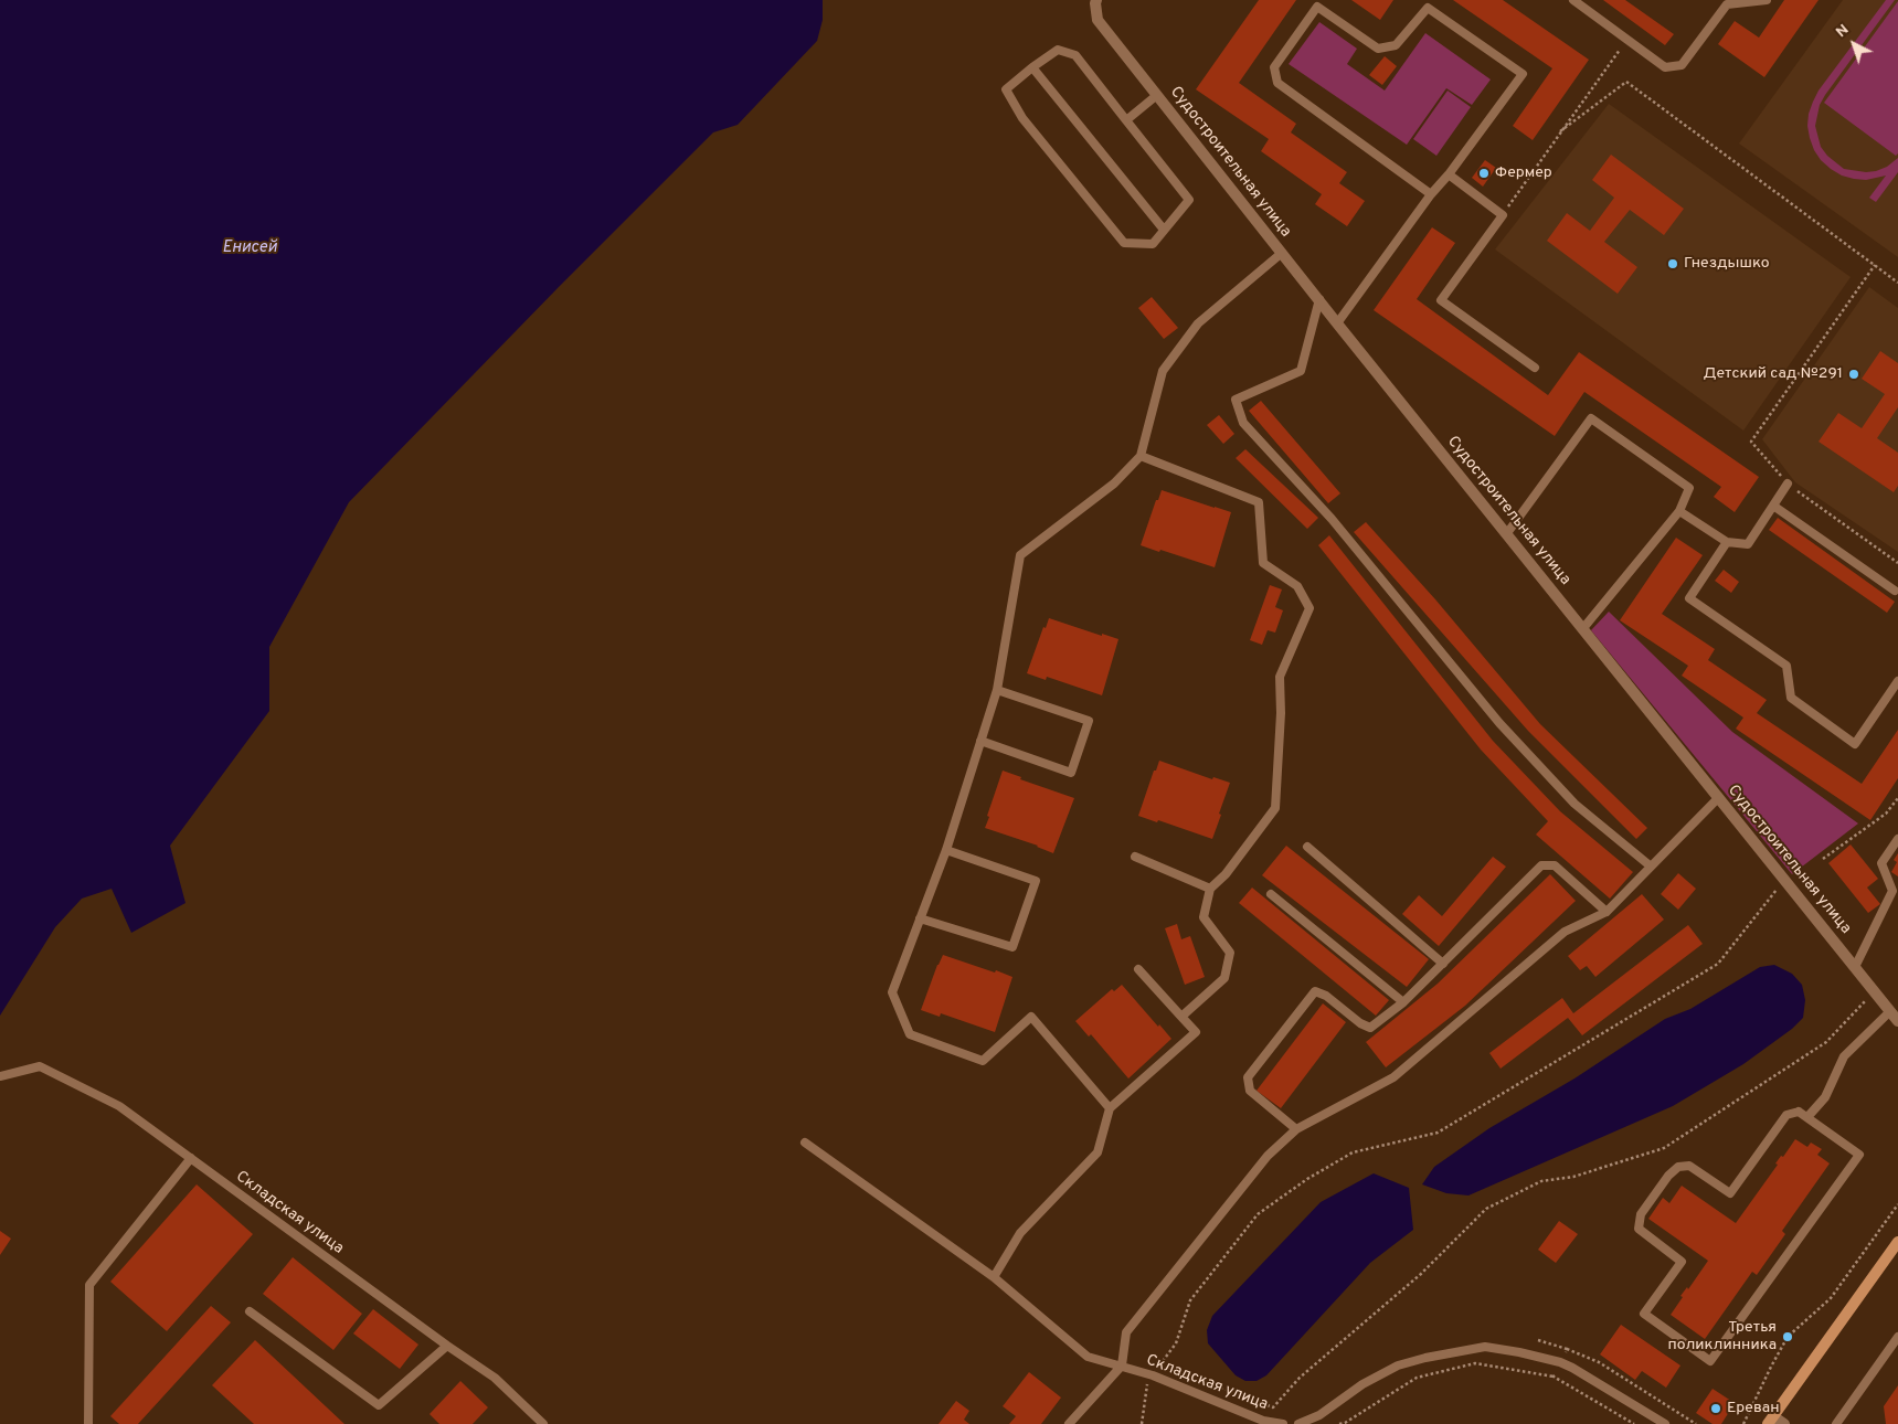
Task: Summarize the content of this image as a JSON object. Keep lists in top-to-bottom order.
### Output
{
  "streets": {
    "street": ["Судостроительная улица"],
    "lane": ["Складская улица"]
  },
  "water": ["Енисей"],
  "places": [
    "Фермер",
    "Гнездышко",
    "Детский сад №291",
    "Третья поликлинника",
    "Ереван"
  ],
  "north": "top left"
}
